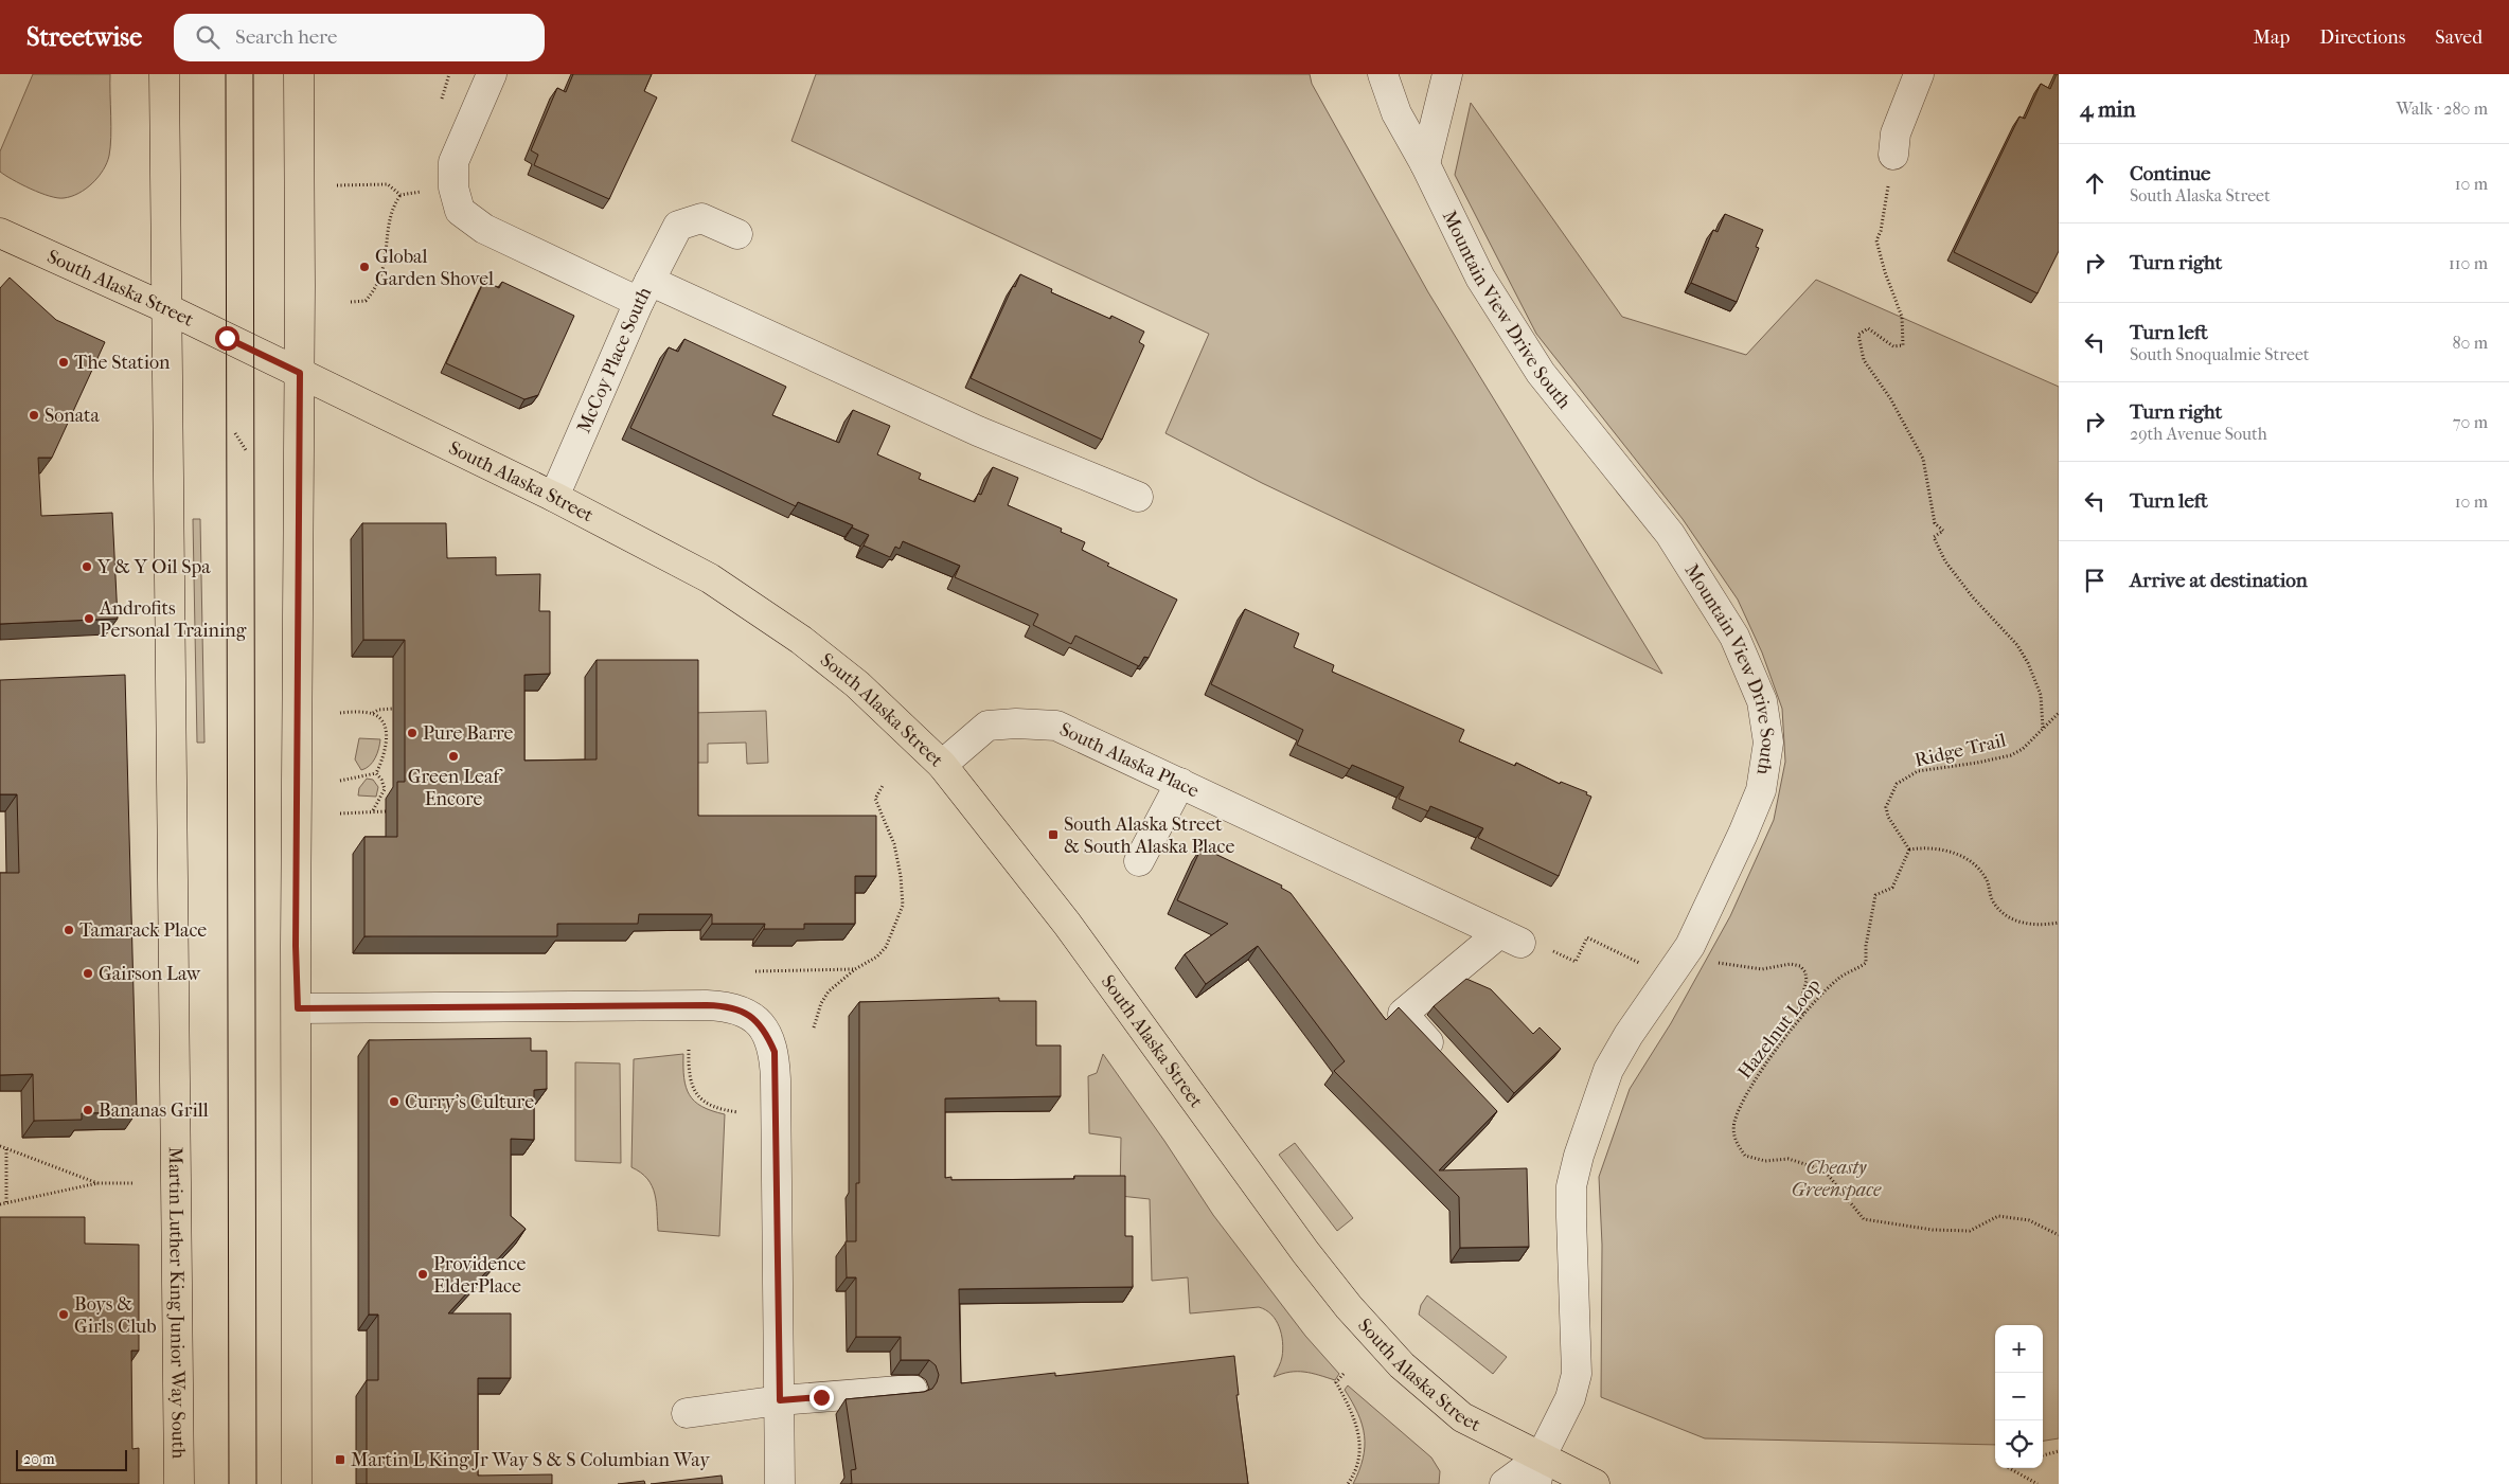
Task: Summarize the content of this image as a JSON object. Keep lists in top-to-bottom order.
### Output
{
  "streets": {
    "main road": ["South Alaska Street", "Martin Luther King Junior Way South"],
    "street": ["Mountain View Drive South", "McCoy Place South", "South Alaska Place"],
    "path": ["Ridge Trail", "Hazelnut Loop"]
  },
  "crossings": [
    ["South Alaska Street", "Mountain View Drive South"],
    ["South Alaska Street", "McCoy Place South"],
    ["South Alaska Street", "South Alaska Place"],
    ["South Alaska Street", "Martin Luther King Junior Way South"],
    ["Ridge Trail", "Hazelnut Loop"]
  ],
  "parks": ["Cheasty Greenspace"],
  "places": {
    "other": [
      "Global Garden Shovel",
      "The Station",
      "Sonata",
      "Y & Y Oil Spa",
      "Androfits Personal Training",
      "Pure Barre",
      "Green Leaf Encore",
      "Tamarack Place",
      "Gairson Law",
      "Curry's Culture",
      "Bananas Grill",
      "Providence ElderPlace",
      "Boys & Girls Club"
    ],
    "transit": ["South Alaska Street & South Alaska Place", "Martin L King Jr Way S & S Columbian Way"]
  },
  "scale_bar": "20 m",
  "page": {
    "header": "Streetwise",
    "search": "Search here",
    "nav": ["Map", "Directions", "Saved"],
    "heading": ["4 min", "Walk · 280 m"],
    "list": [
      ["Continue", "South Alaska Street", "10 m"],
      ["Turn right", "110 m"],
      ["Turn left", "South Snoqualmie Street", "80 m"],
      ["Turn right", "29th Avenue South", "70 m"],
      ["Turn left", "10 m"],
      "Arrive at destination"
    ],
    "map_buttons": ["+", "−"],
    "scale": "20 m"
  }
}
